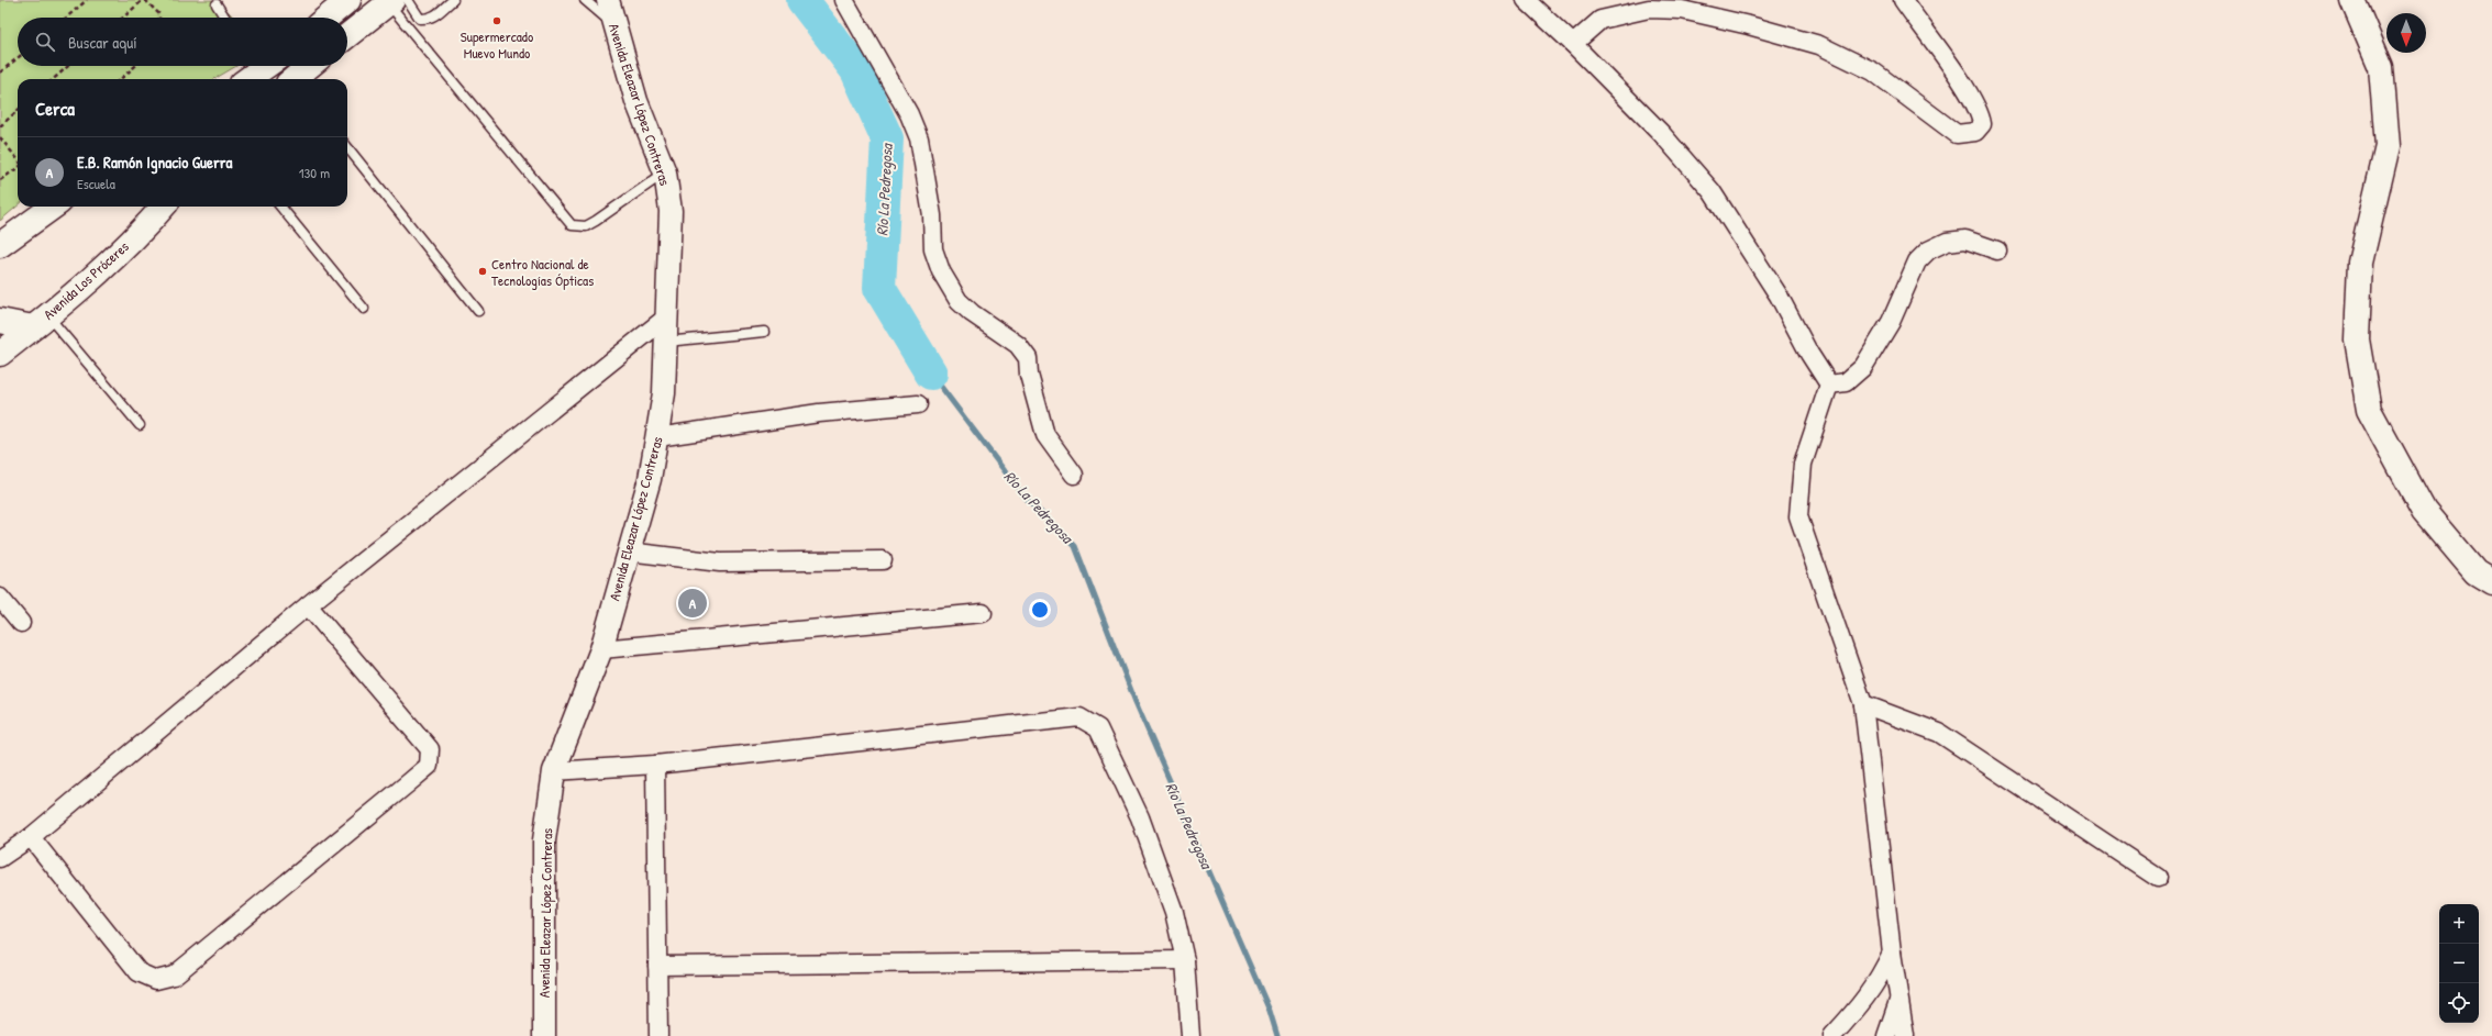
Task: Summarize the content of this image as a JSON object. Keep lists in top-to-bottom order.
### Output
{
  "streets": {
    "main road": ["Avenida Los Próceres"],
    "street": ["Avenida Eleazar López Contreras"]
  },
  "water": ["Río La Pedregosa"],
  "places": ["Supermercado Muevo Mundo", "Centro Nacional de Tecnologías Ópticas"],
  "north": "bottom",
  "page": {
    "search": "Buscar aquí",
    "heading": "Cerca",
    "list": [
      {
        "mark": "A",
        "name": "E.B. Ramón Ignacio Guerra",
        "note": "Escuela",
        "value": "130 m"
      }
    ],
    "pins": "A",
    "map_buttons": ["+", "−"]
  }
}
